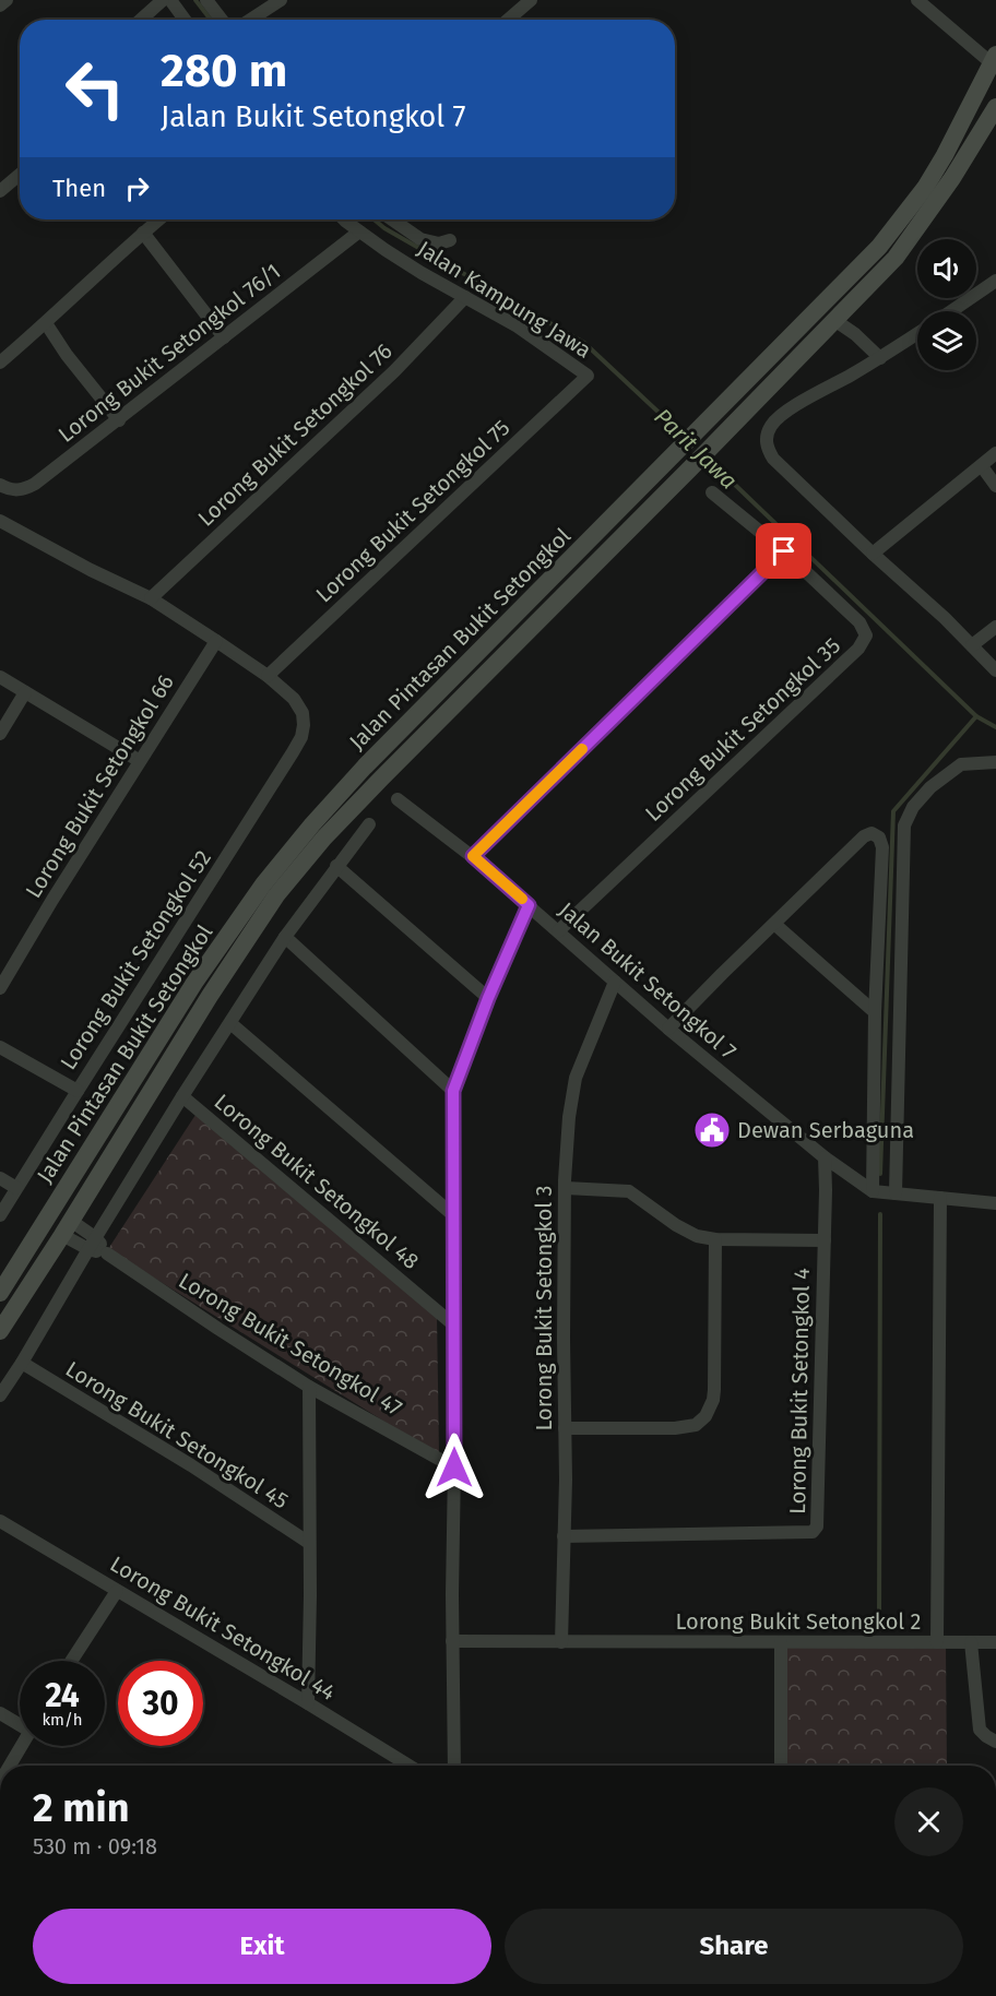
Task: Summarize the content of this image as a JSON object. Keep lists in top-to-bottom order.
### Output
{
  "streets": {
    "main road": ["Jalan Pintasan Bukit Setongkol"],
    "street": [
      "Jalan Kampung Jawa",
      "Lorong Bukit Setongkol 76/1",
      "Lorong Bukit Setongkol 76",
      "Lorong Bukit Setongkol 75",
      "Lorong Bukit Setongkol 35",
      "Lorong Bukit Setongkol 66",
      "Lorong Bukit Setongkol 52",
      "Jalan Bukit Setongkol 7",
      "Lorong Bukit Setongkol 48",
      "Lorong Bukit Setongkol 3",
      "Lorong Bukit Setongkol 47",
      "Lorong Bukit Setongkol 4",
      "Lorong Bukit Setongkol 45",
      "Lorong Bukit Setongkol 2",
      "Lorong Bukit Setongkol 44"
    ]
  },
  "crossings": [
    ["Jalan Kampung Jawa", "Lorong Bukit Setongkol 76/1"],
    ["Jalan Kampung Jawa", "Lorong Bukit Setongkol 76"],
    ["Jalan Kampung Jawa", "Lorong Bukit Setongkol 75"],
    ["Lorong Bukit Setongkol 75", "Lorong Bukit Setongkol 52"],
    ["Jalan Pintasan Bukit Setongkol", "Lorong Bukit Setongkol 47"],
    ["Lorong Bukit Setongkol 35", "Jalan Bukit Setongkol 7"],
    ["Jalan Bukit Setongkol 7", "Lorong Bukit Setongkol 3"],
    ["Jalan Bukit Setongkol 7", "Lorong Bukit Setongkol 4"],
    ["Lorong Bukit Setongkol 3", "Lorong Bukit Setongkol 4"],
    ["Lorong Bukit Setongkol 3", "Lorong Bukit Setongkol 2"]
  ],
  "water": ["Parit Jawa"],
  "places": {
    "public building": ["Dewan Serbaguna"]
  },
  "page": {
    "turn": ["280 m", "Jalan Bukit Setongkol 7"],
    "then": "Then",
    "speed": "24 km/h",
    "limit": "30",
    "heading": ["2 min", "530 m · 09:18"],
    "buttons": ["Exit", "Share"]
  }
}
